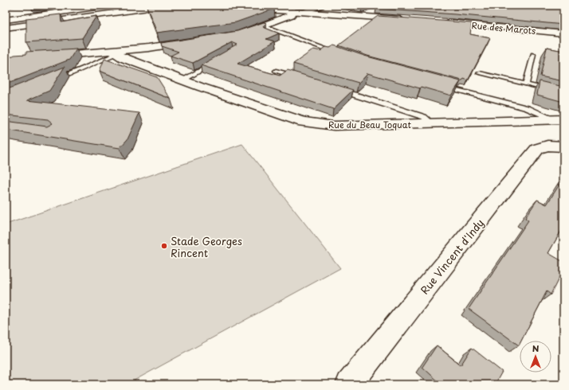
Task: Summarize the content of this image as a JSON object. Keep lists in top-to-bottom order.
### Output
{
  "streets": {
    "street": ["Rue des Marots", "Rue du Beau Toquat", "Rue Vincent d'Indy"]
  },
  "places": ["Stade Georges Rincent"],
  "north": "top"
}
